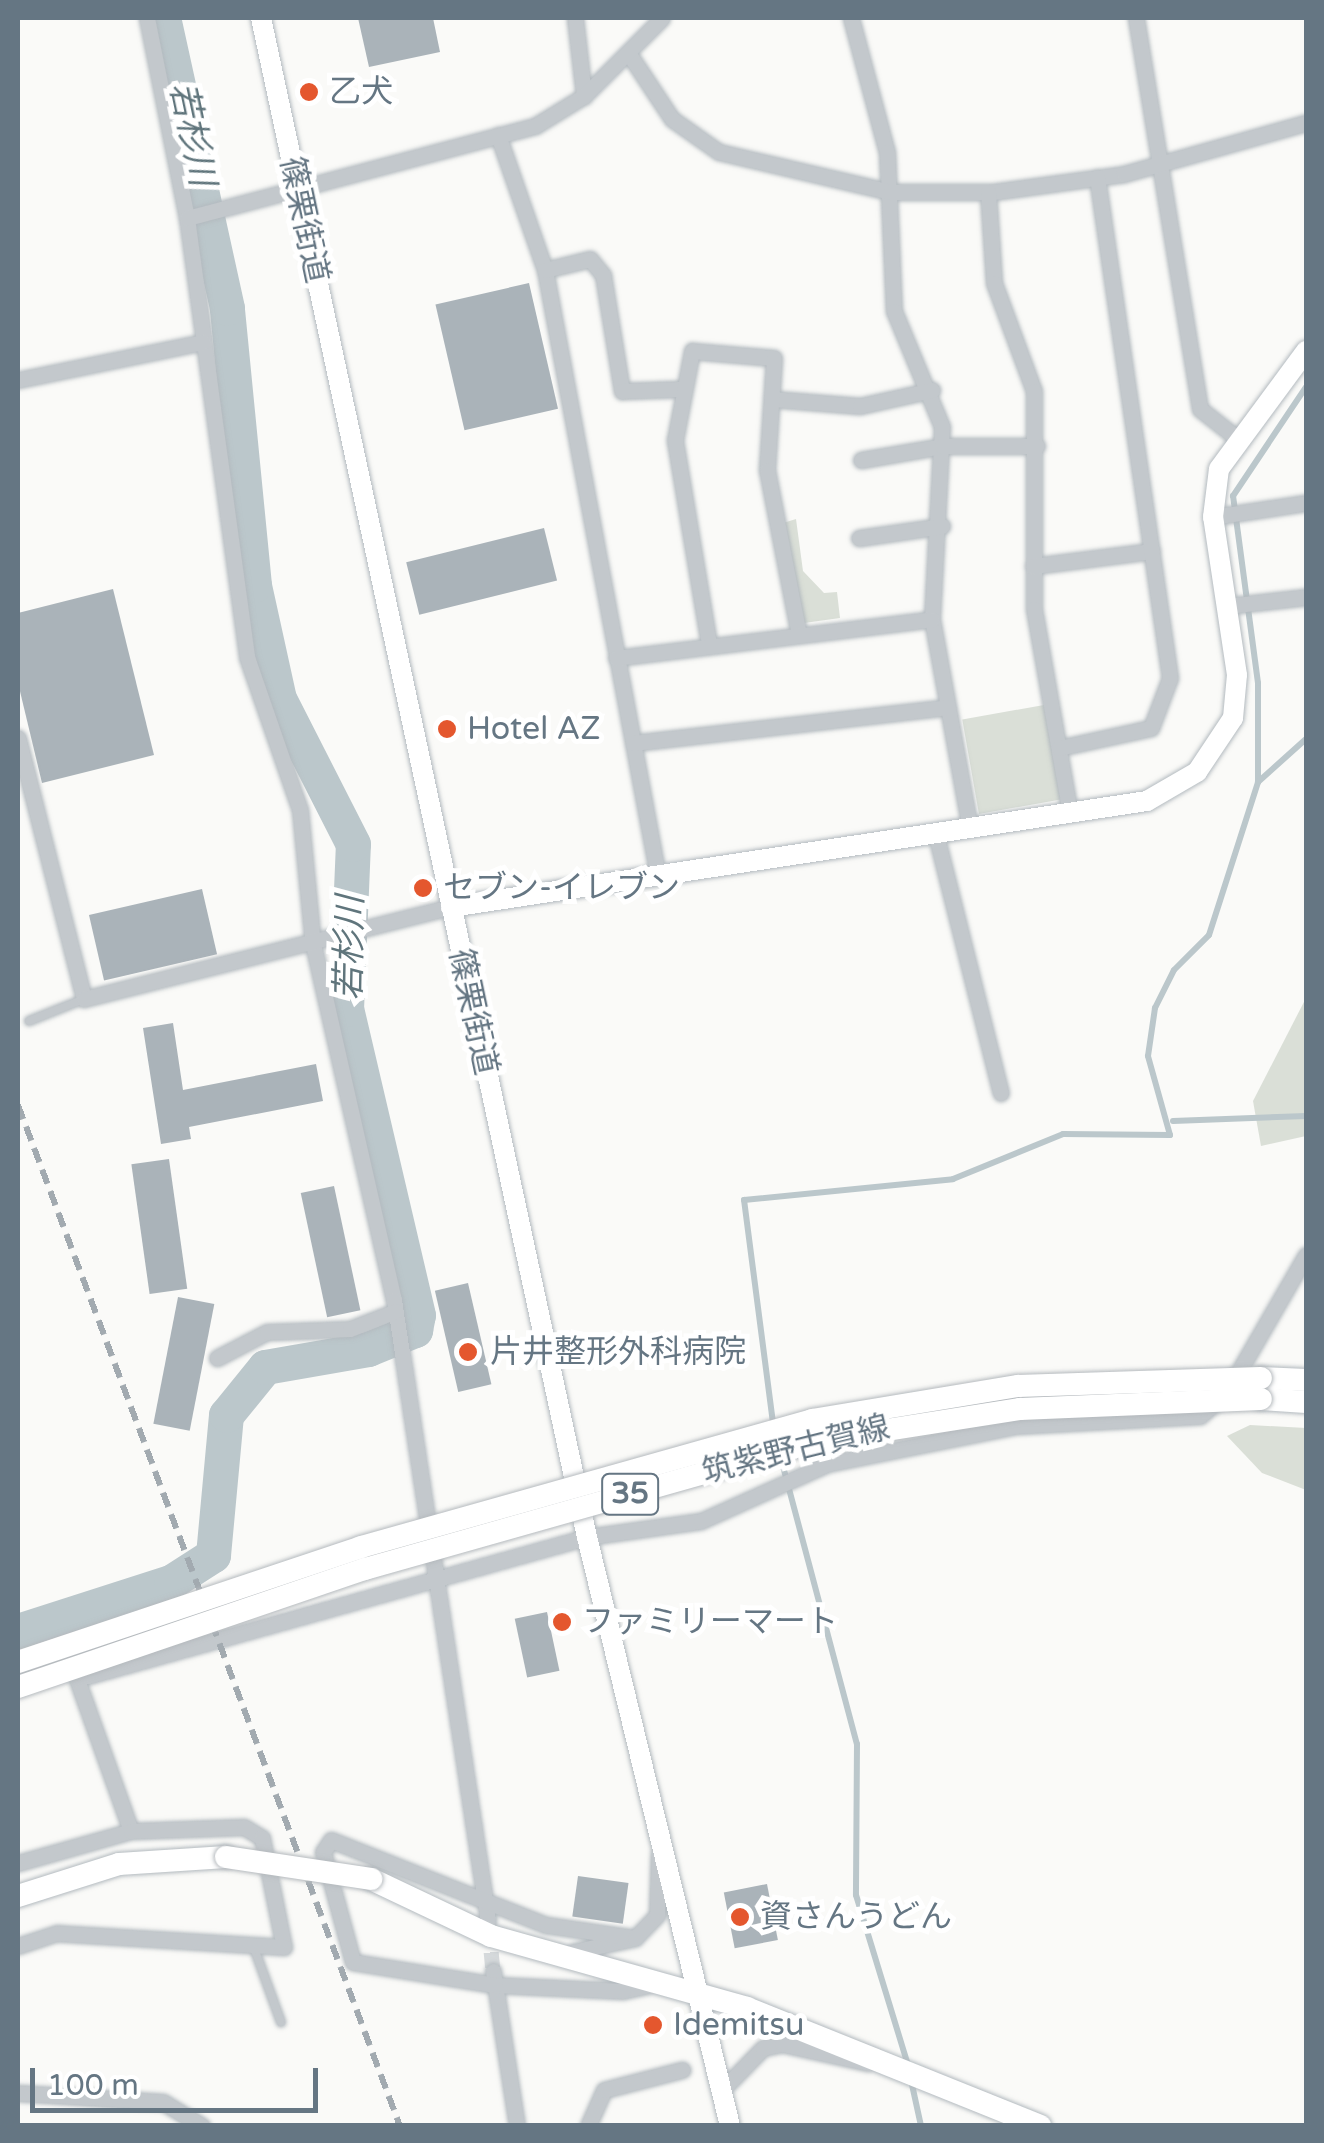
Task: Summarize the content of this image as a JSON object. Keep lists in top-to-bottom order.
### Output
{
  "streets": {
    "main road": ["篠栗街道", "筑紫野古賀線", "35"]
  },
  "water": ["若杉川"],
  "places": [
    "乙犬",
    "Hotel AZ",
    "セブン-イレブン",
    "片井整形外科病院",
    "ファミリーマート",
    "資さんうどん",
    "Idemitsu"
  ],
  "scale_bar": "100 m"
}
